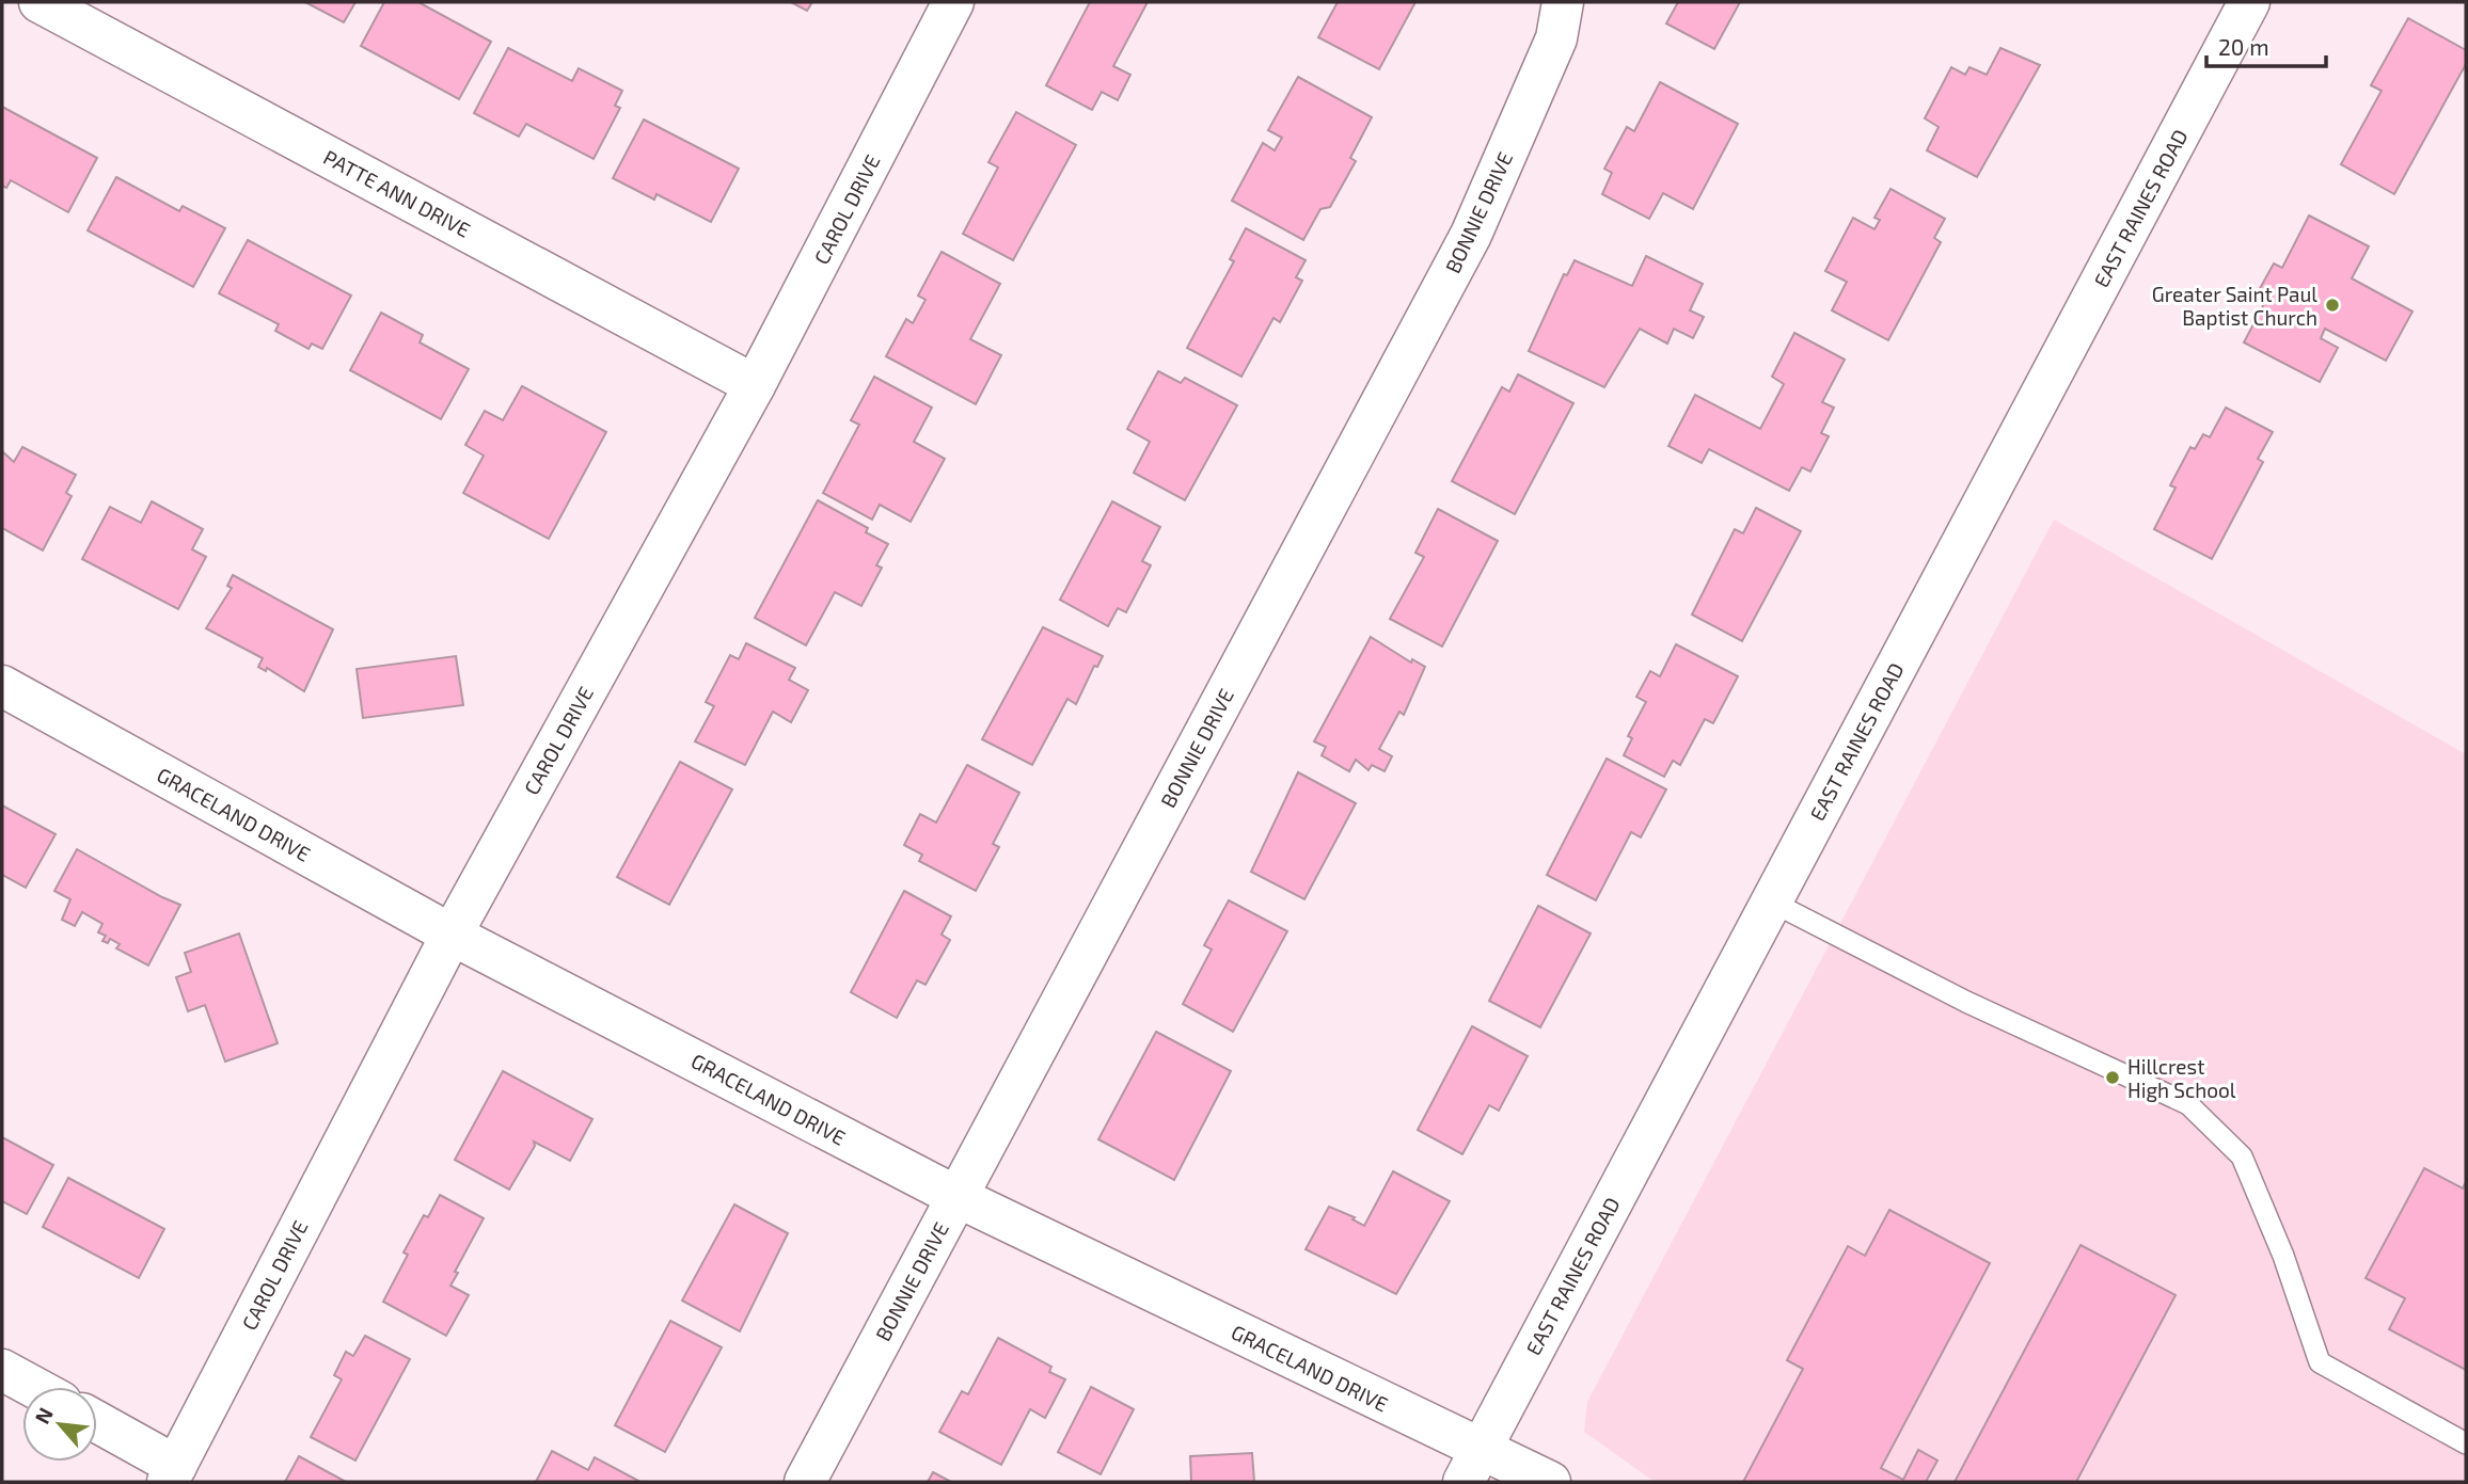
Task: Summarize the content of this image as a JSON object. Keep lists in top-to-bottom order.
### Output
{
  "streets": {
    "street": [
      "PATTE ANN DRIVE",
      "EAST RAINES ROAD",
      "CAROL DRIVE",
      "BONNIE DRIVE",
      "GRACELAND DRIVE"
    ]
  },
  "crossings": [
    ["PATTE ANN DRIVE", "CAROL DRIVE"],
    ["EAST RAINES ROAD", "GRACELAND DRIVE"],
    ["CAROL DRIVE", "GRACELAND DRIVE"],
    ["BONNIE DRIVE", "GRACELAND DRIVE"]
  ],
  "places": ["Greater Saint Paul Baptist Church", "Hillcrest High School"],
  "scale_bar": "20 m",
  "north": "top left"
}
